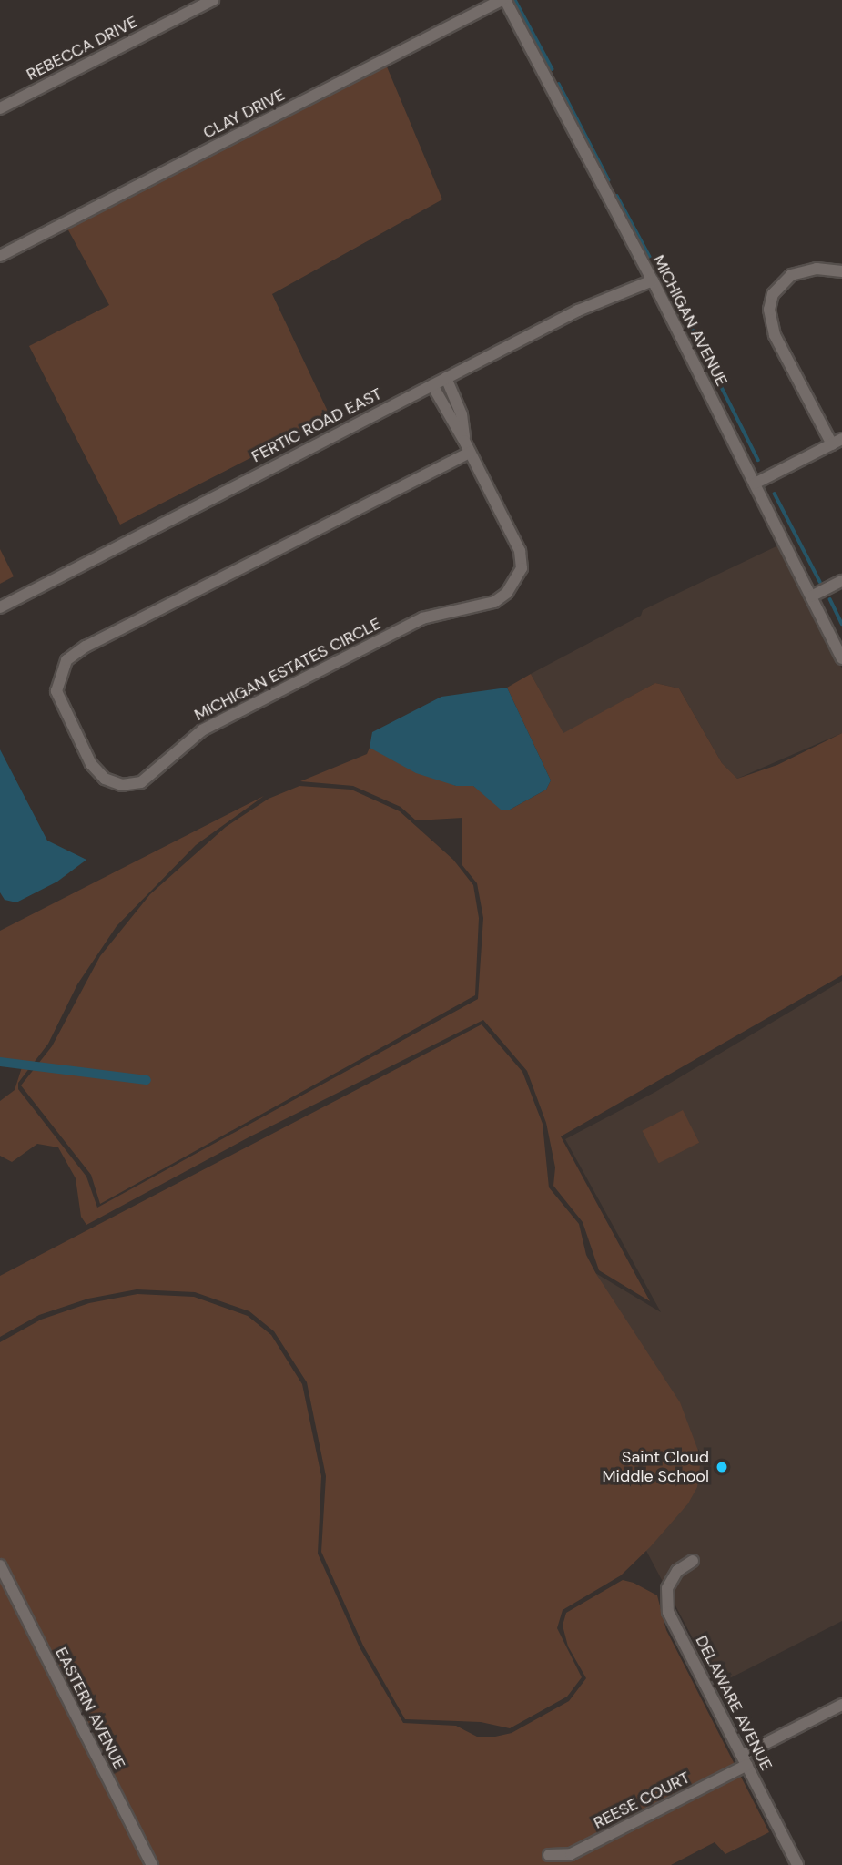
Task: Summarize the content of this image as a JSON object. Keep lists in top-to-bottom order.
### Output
{
  "streets": {
    "street": [
      "REBECCA DRIVE",
      "CLAY DRIVE",
      "MICHIGAN AVENUE",
      "FERTIC ROAD EAST",
      "MICHIGAN ESTATES CIRCLE",
      "DELAWARE AVENUE",
      "EASTERN AVENUE",
      "REESE COURT"
    ]
  },
  "crossings": [
    ["CLAY DRIVE", "MICHIGAN AVENUE"],
    ["MICHIGAN AVENUE", "FERTIC ROAD EAST"],
    ["FERTIC ROAD EAST", "MICHIGAN ESTATES CIRCLE"],
    ["DELAWARE AVENUE", "REESE COURT"]
  ],
  "places": ["Saint Cloud Middle School"]
}
